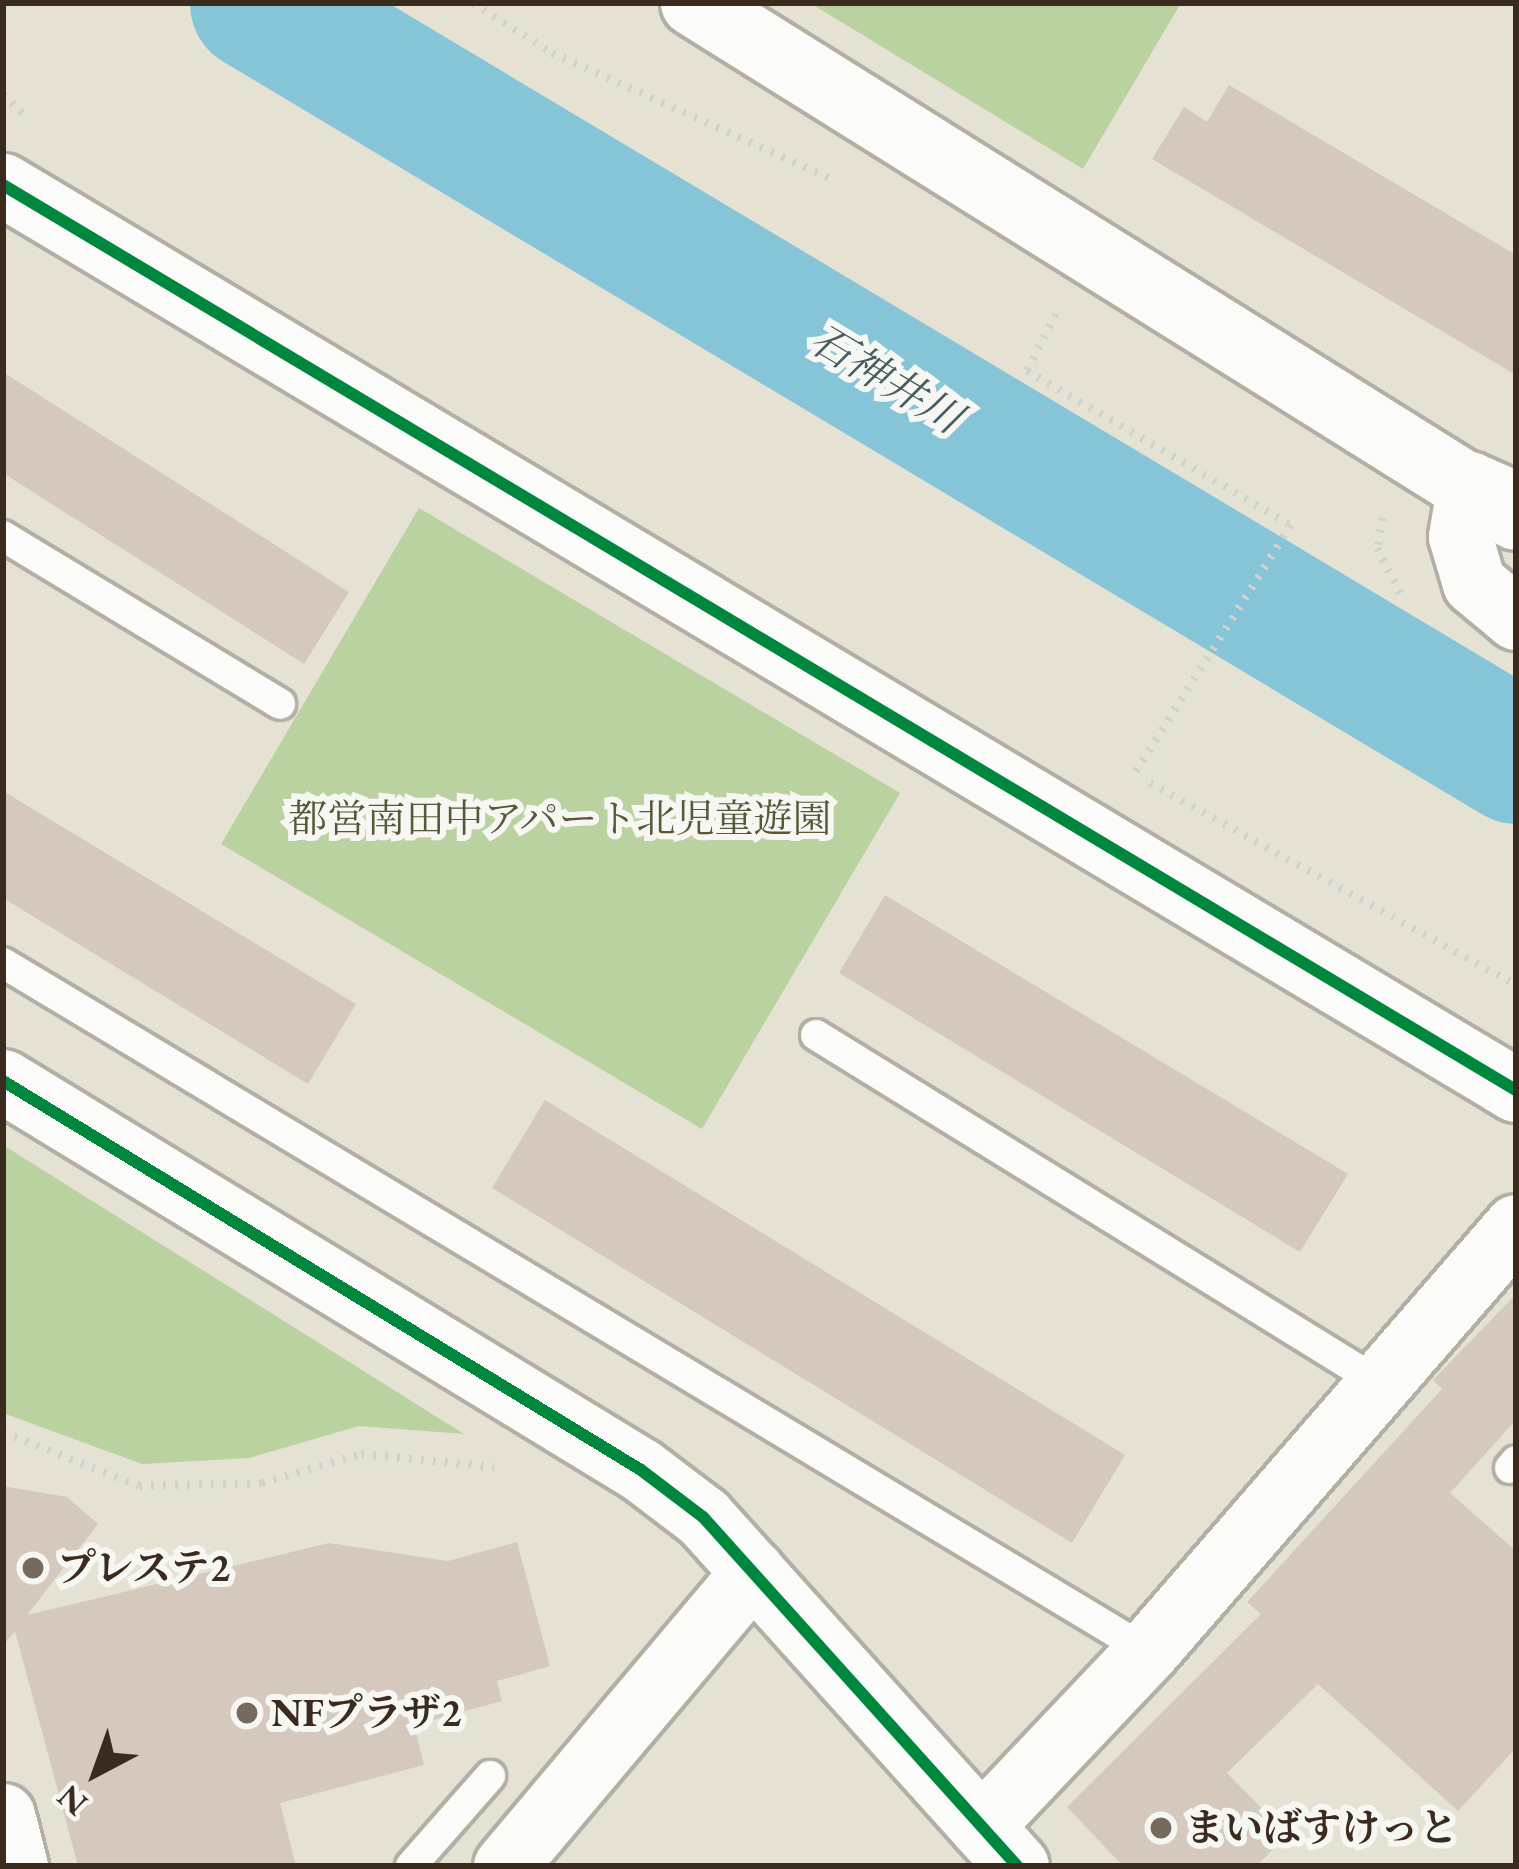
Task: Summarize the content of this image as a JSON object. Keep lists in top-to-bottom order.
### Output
{
  "water": ["石神井川"],
  "parks": ["都営南田中アパート北児童遊園"],
  "places": ["プレステ2", "NFプラザ2", "まいばすけっと"],
  "north": "bottom left"
}
